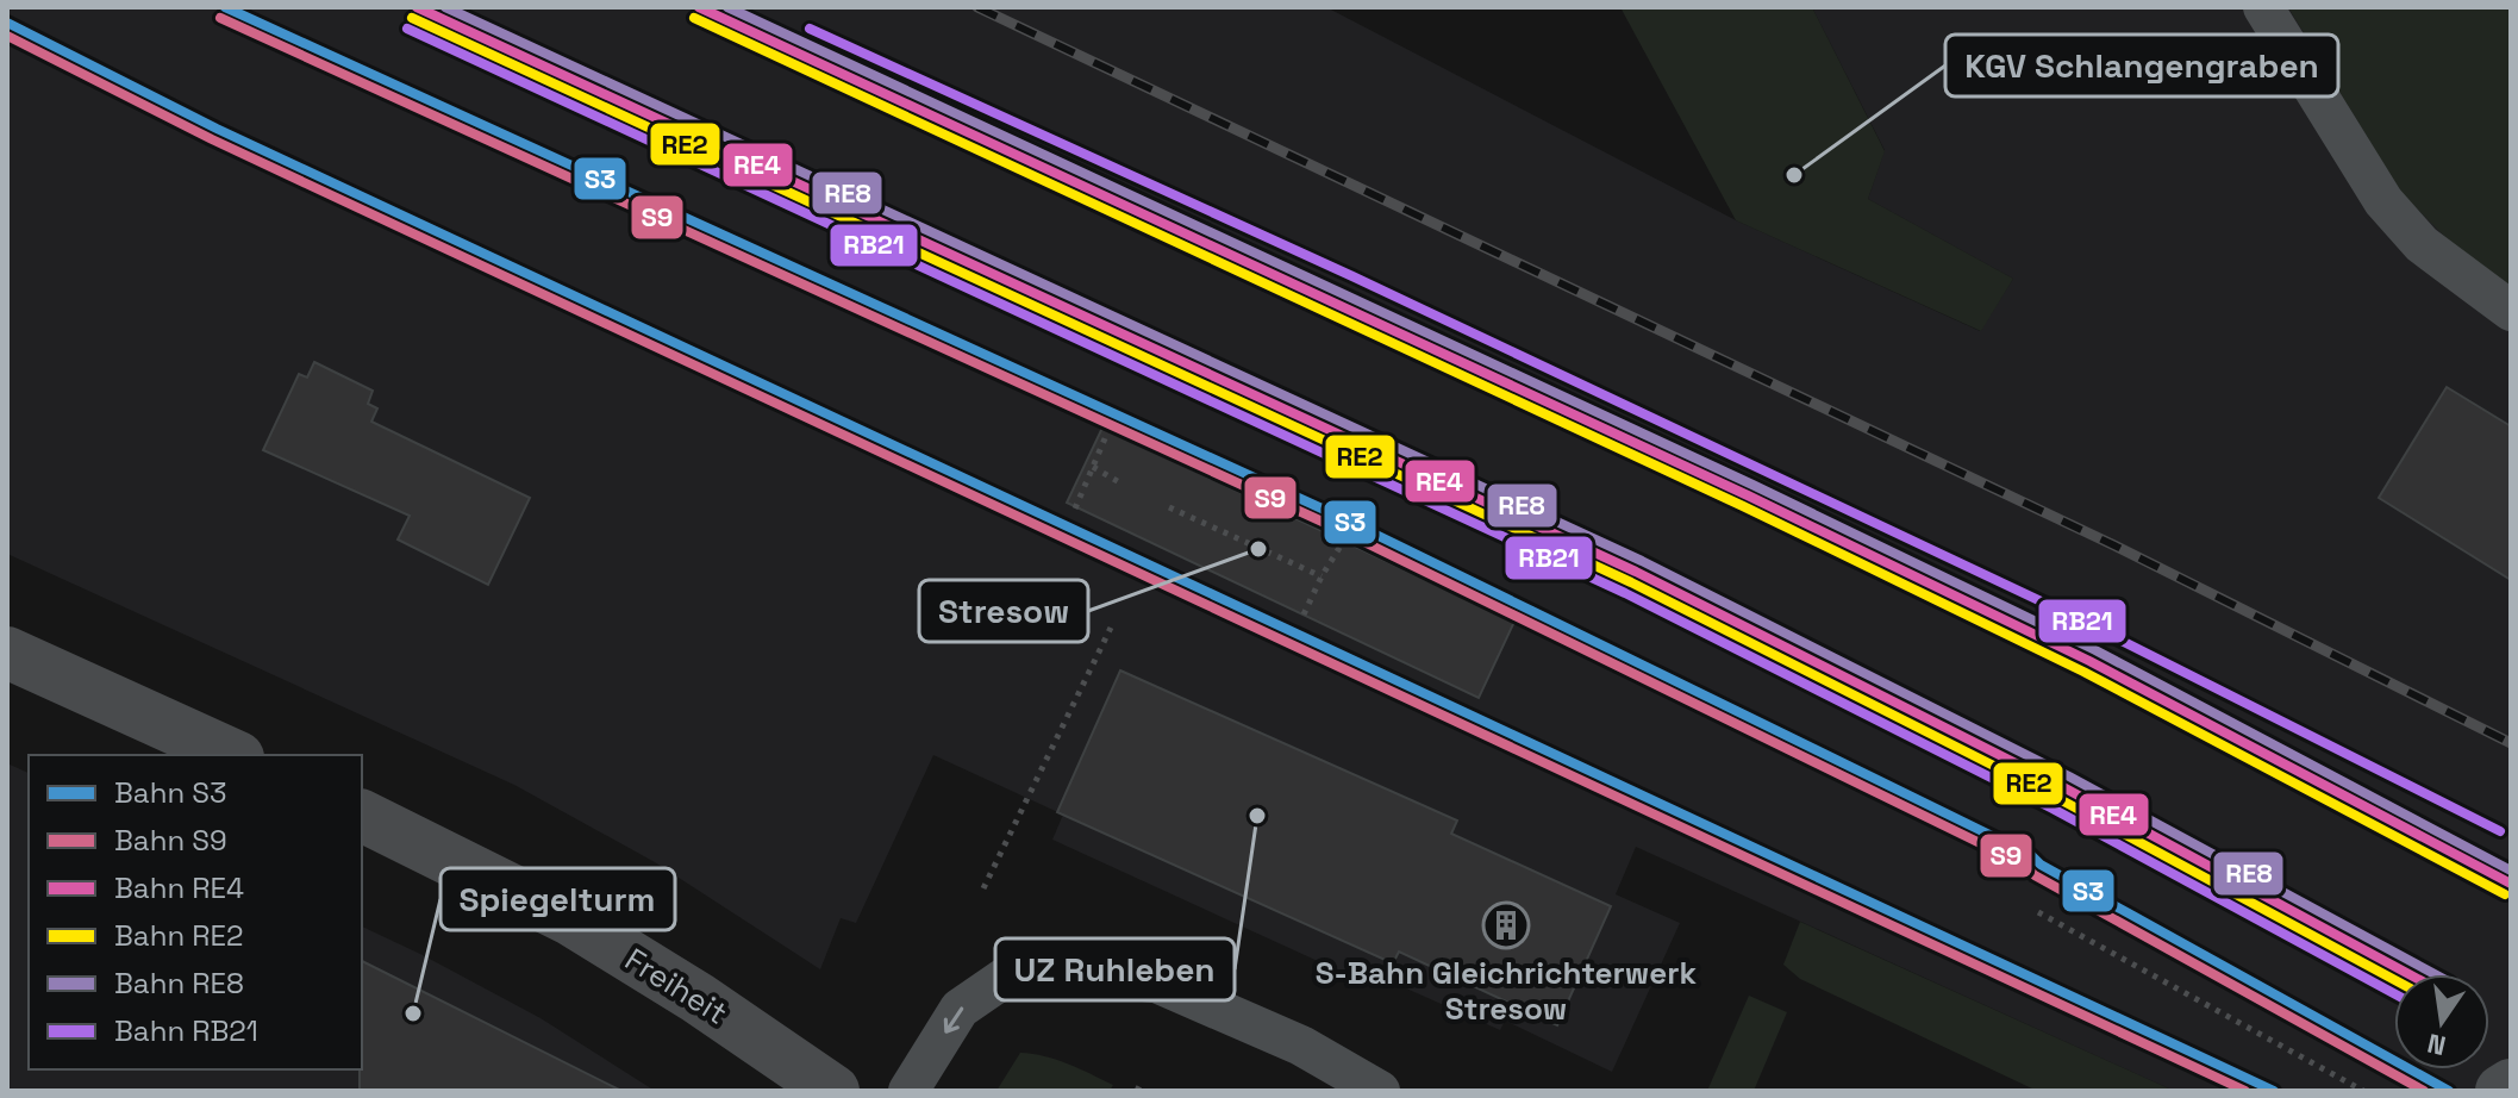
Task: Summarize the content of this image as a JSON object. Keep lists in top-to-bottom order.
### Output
{
  "streets": {
    "street": ["Freiheit"]
  },
  "places": {
    "other": [
      "KGV Schlangengraben",
      "Stresow",
      "UZ Ruhleben",
      "Spiegelturm"
    ],
    "building": ["S-Bahn Gleichrichterwerk Stresow"]
  },
  "lines": [
    "rail line S3",
    "rail line RE4",
    "rail line RE8",
    "rail line S9",
    "rail line RE2",
    "rail line RB21"
  ],
  "legend": [
    "Bahn S3",
    "Bahn S9",
    "Bahn RE4",
    "Bahn RE2",
    "Bahn RE8",
    "Bahn RB21"
  ],
  "north": "bottom"
}
